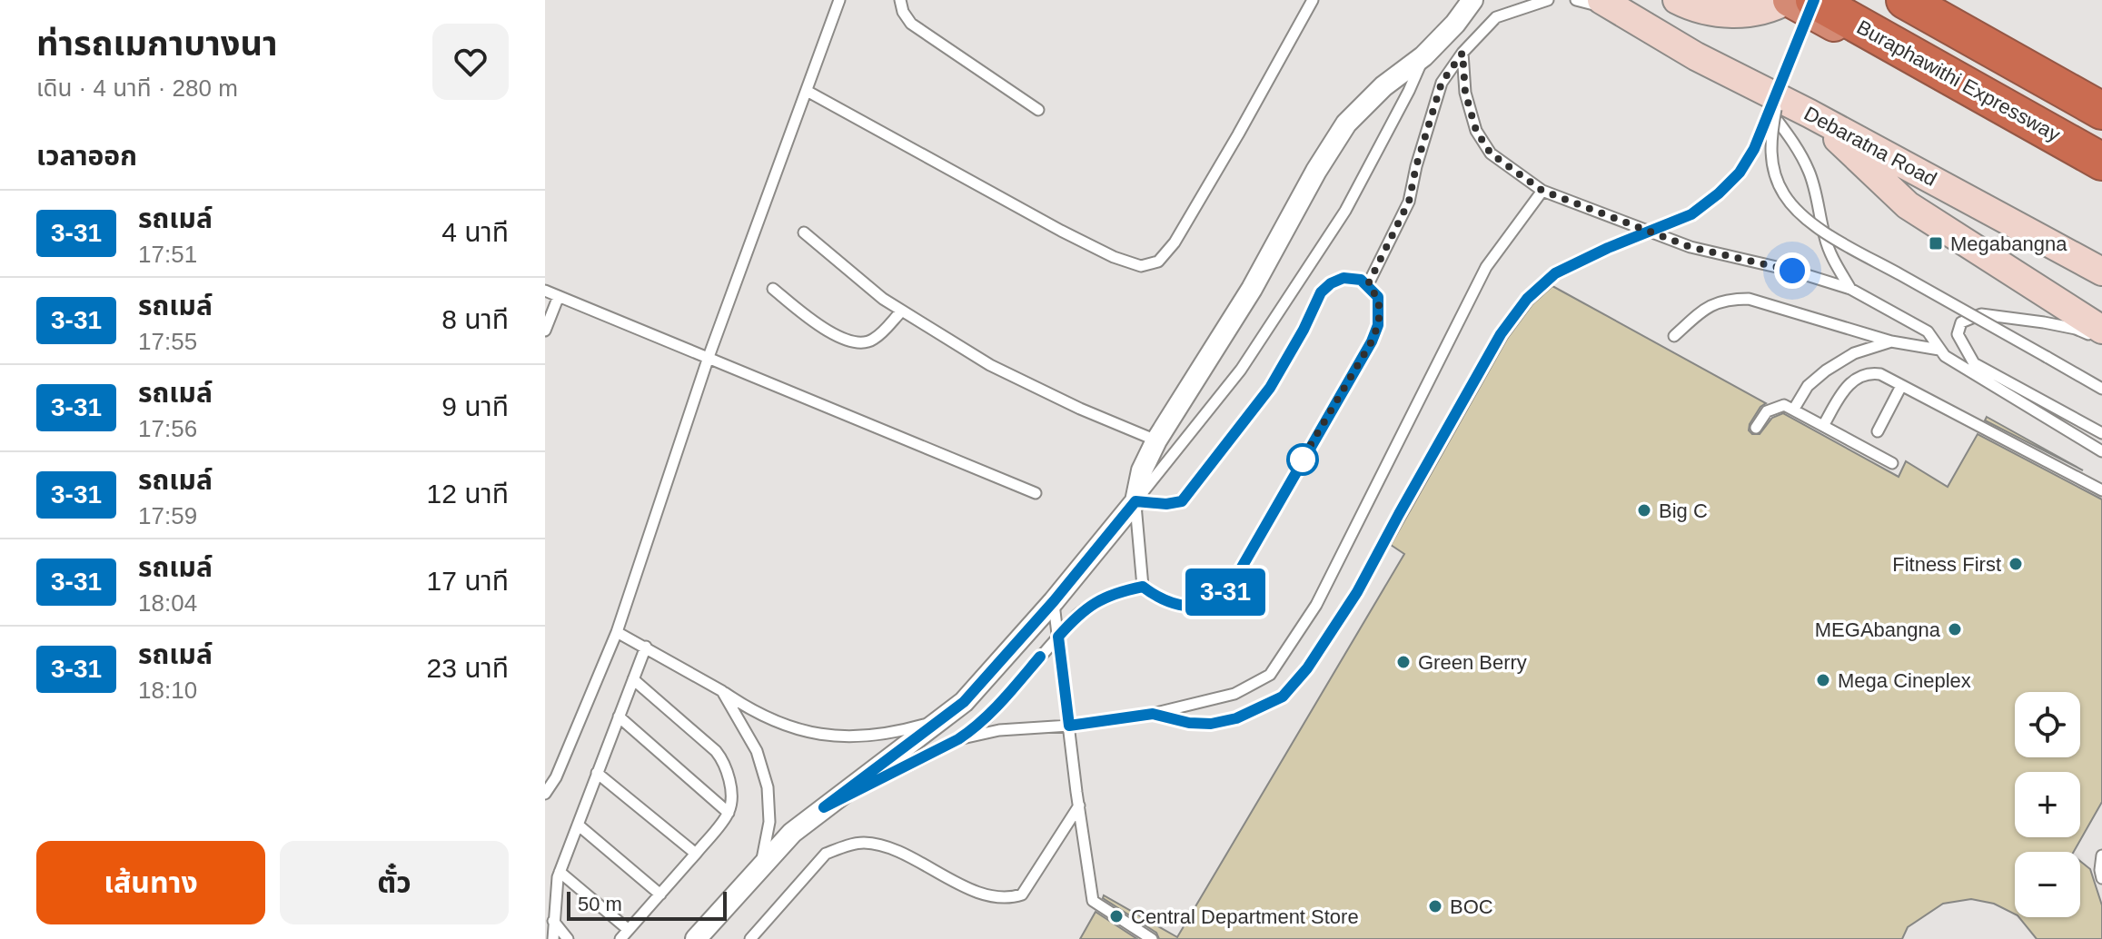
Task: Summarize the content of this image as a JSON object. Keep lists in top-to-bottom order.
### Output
{
  "streets": {
    "highway": ["Buraphawithi Expressway"],
    "main road": ["Debaratna Road"]
  },
  "places": {
    "transit": ["Megabangna"],
    "other": [
      "Big C",
      "Fitness First",
      "MEGAbangna",
      "Green Berry",
      "Mega Cineplex",
      "BOC",
      "Central Department Store"
    ]
  },
  "lines": ["bus line 3-31"],
  "scale_bar": "50 m",
  "page": {
    "heading": [
      ["ท่ารถเมกาบางนา", "เดิน · 4 นาที · 280 m"],
      "เวลาออก"
    ],
    "on_map": "3-31",
    "list": [
      {
        "mark": "3-31",
        "name": "รถเมล์",
        "note": "17:51",
        "value": "4 นาที"
      },
      {
        "mark": "3-31",
        "name": "รถเมล์",
        "note": "17:55",
        "value": "8 นาที"
      },
      {
        "mark": "3-31",
        "name": "รถเมล์",
        "note": "17:56",
        "value": "9 นาที"
      },
      {
        "mark": "3-31",
        "name": "รถเมล์",
        "note": "17:59",
        "value": "12 นาที"
      },
      {
        "mark": "3-31",
        "name": "รถเมล์",
        "note": "18:04",
        "value": "17 นาที"
      },
      {
        "mark": "3-31",
        "name": "รถเมล์",
        "note": "18:10",
        "value": "23 นาที"
      }
    ],
    "map_buttons": ["+", "−"],
    "buttons": ["เส้นทาง", "ตั๋ว"],
    "scale": "50 m"
  }
}
